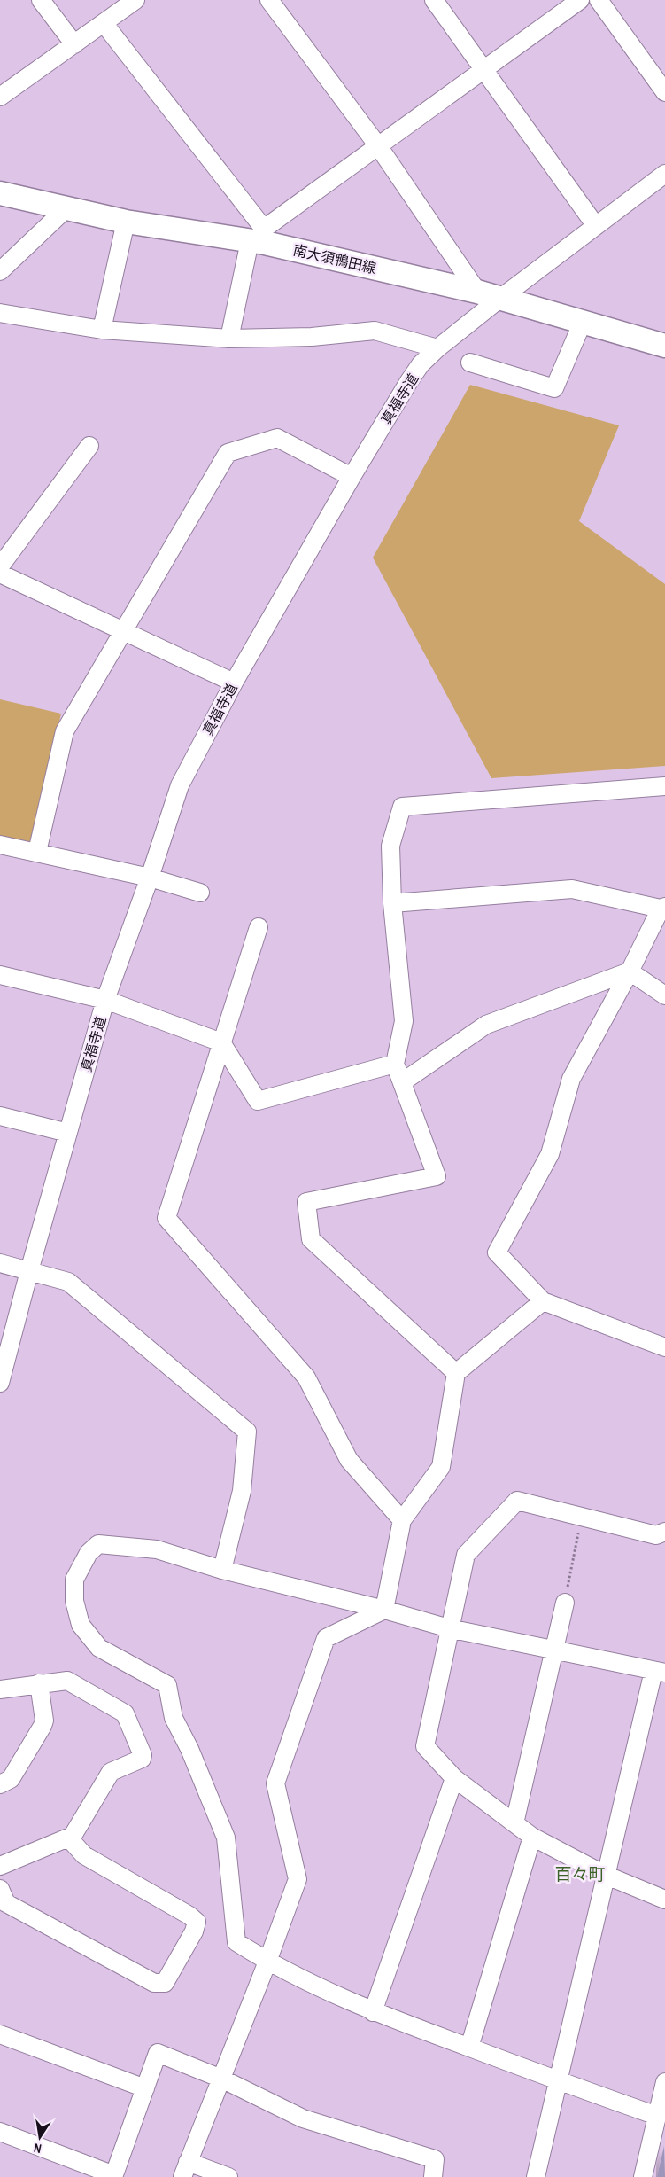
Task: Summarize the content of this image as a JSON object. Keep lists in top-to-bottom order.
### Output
{
  "streets": {
    "main road": ["南大須鴨田線"],
    "street": ["真福寺道"]
  },
  "crossings": [
    ["南大須鴨田線", "真福寺道"]
  ],
  "districts": ["百々町"],
  "north": "bottom"
}
